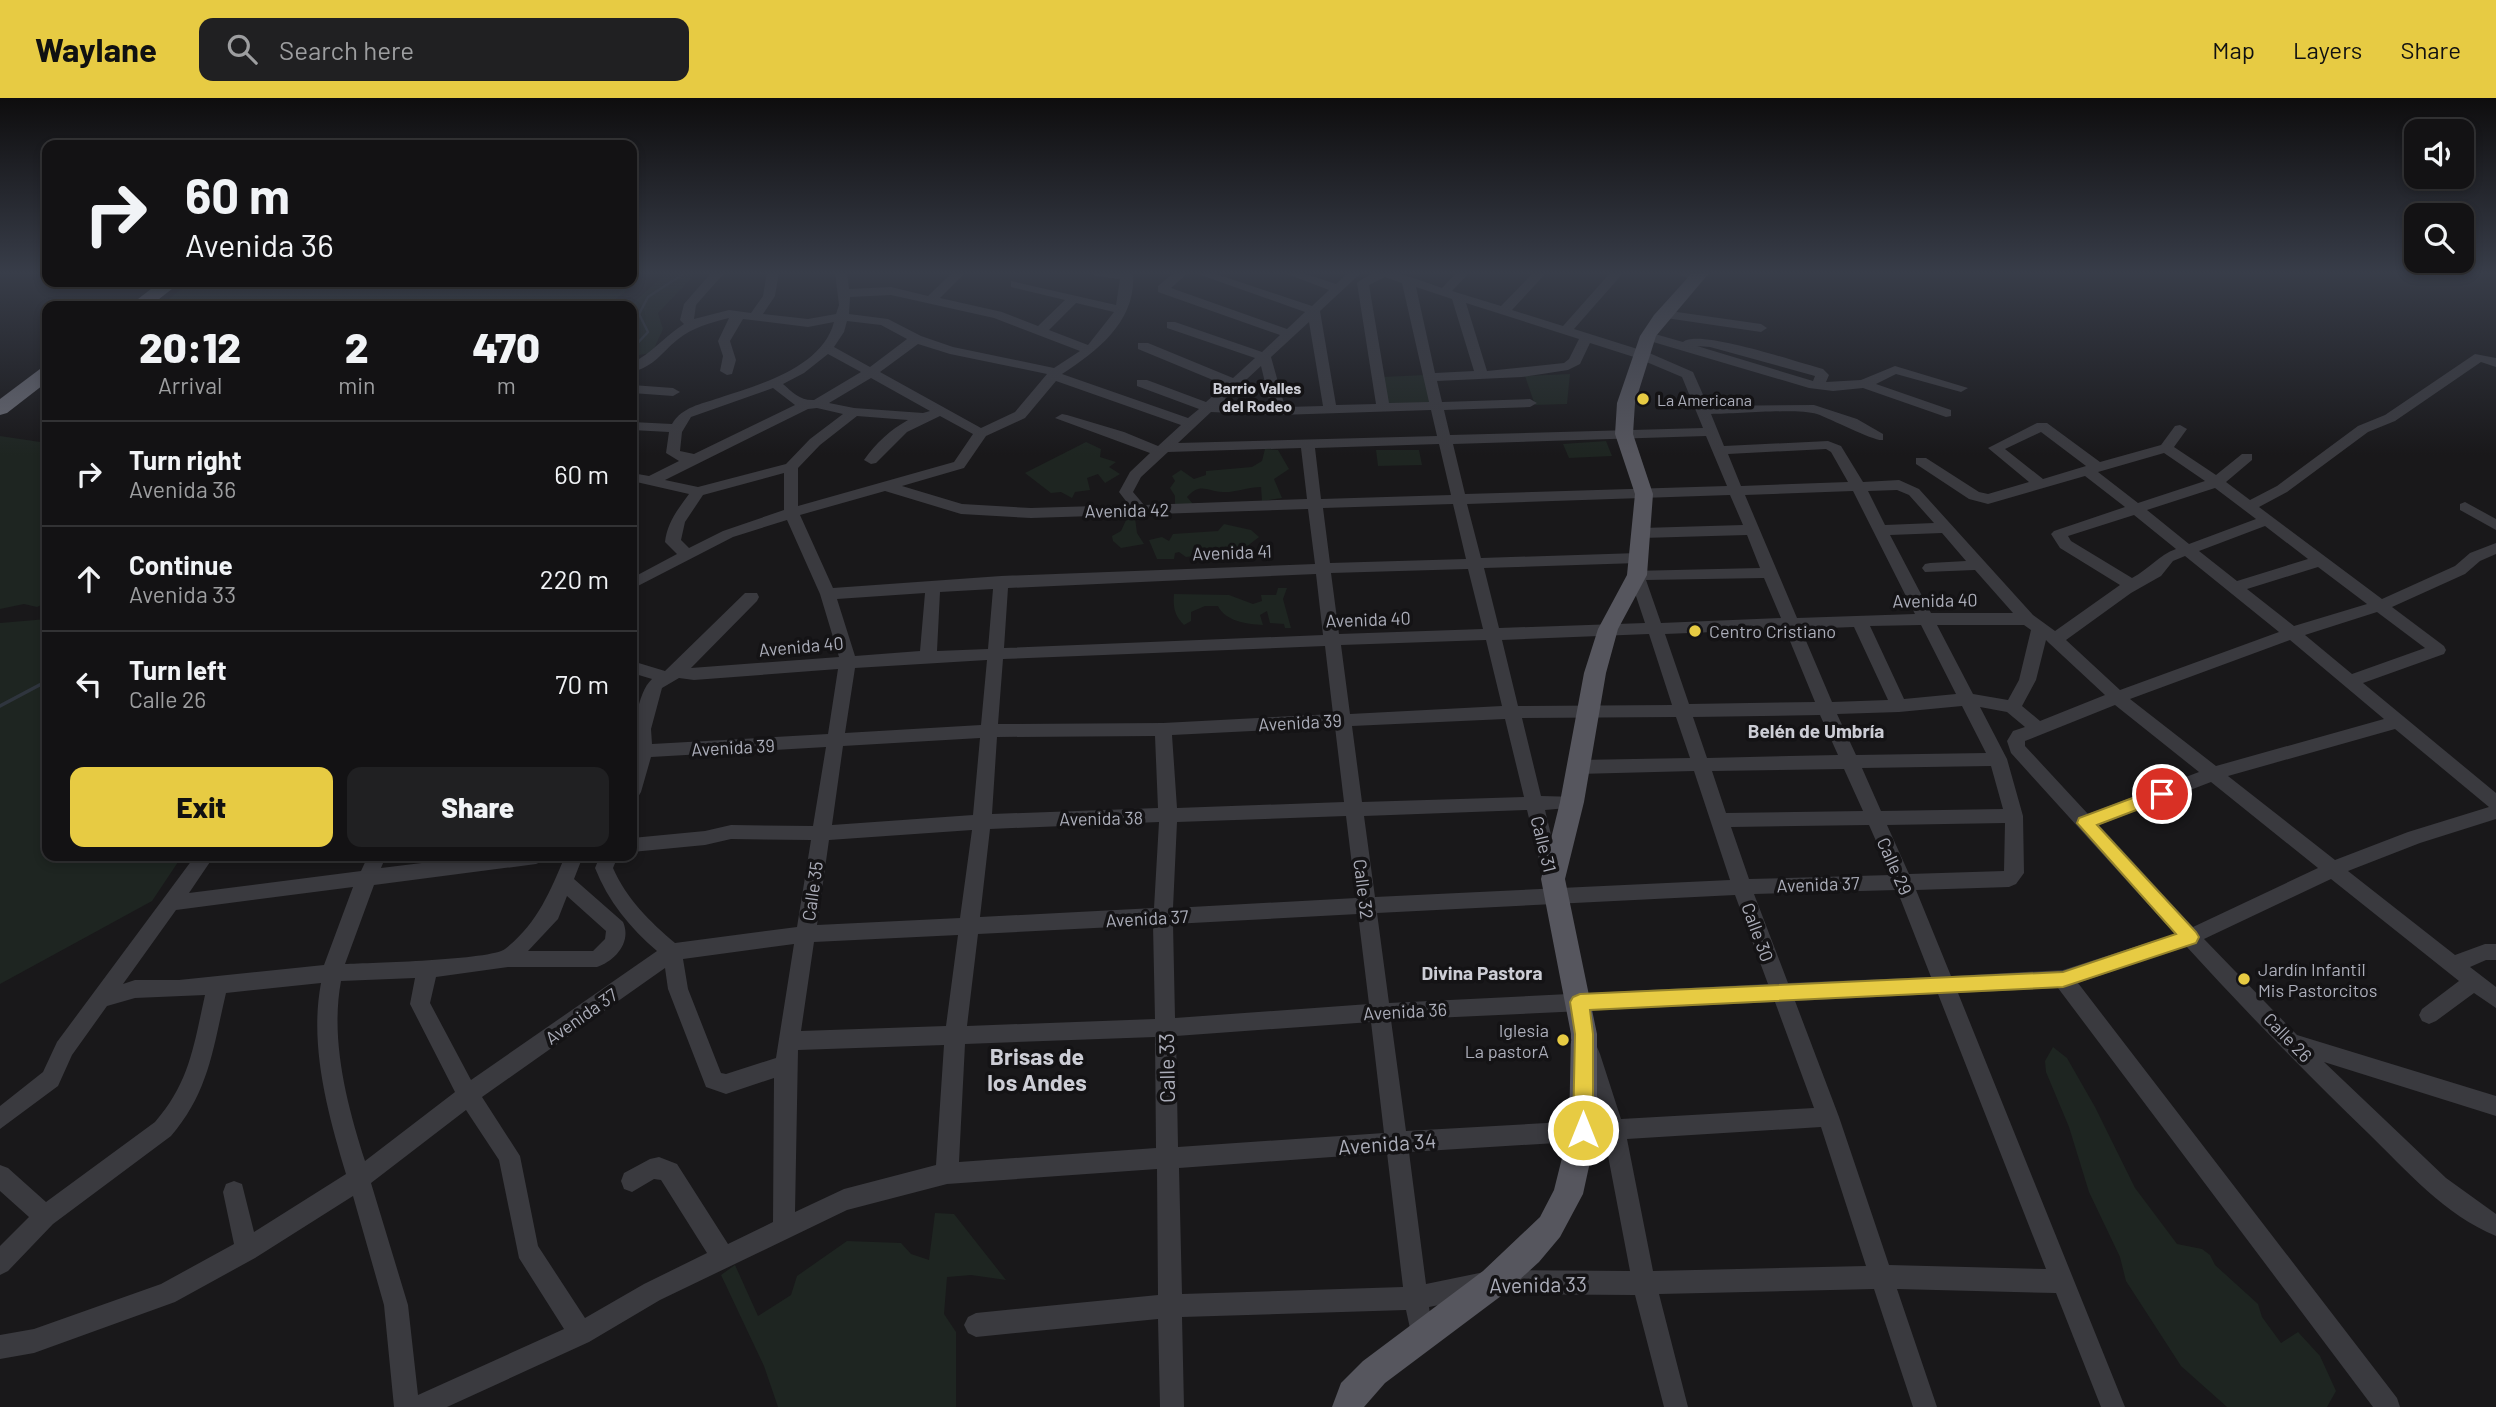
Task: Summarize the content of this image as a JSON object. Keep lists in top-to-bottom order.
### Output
{
  "streets": {
    "main road": ["Calle 31", "Calle 30"],
    "street": [
      "Avenida 42",
      "Avenida 41",
      "Avenida 40",
      "Avenida 39",
      "Avenida 38",
      "Calle 29",
      "Avenida 37",
      "Calle 32",
      "Calle 35",
      "Avenida 36",
      "Calle 26",
      "Calle 33",
      "Avenida 34",
      "Avenida 33"
    ]
  },
  "crossings": [
    ["Avenida 42", "Calle 31"],
    ["Avenida 42", "Calle 32"],
    ["Avenida 42", "Calle 30"],
    ["Avenida 41", "Calle 31"],
    ["Avenida 41", "Calle 32"],
    ["Avenida 41", "Calle 35"],
    ["Avenida 41", "Calle 30"],
    ["Avenida 40", "Calle 31"],
    ["Avenida 40", "Calle 29"],
    ["Avenida 40", "Calle 32"],
    ["Avenida 40", "Calle 35"],
    ["Avenida 40", "Calle 30"],
    ["Avenida 39", "Calle 31"],
    ["Avenida 39", "Calle 29"],
    ["Avenida 39", "Calle 32"],
    ["Avenida 39", "Calle 35"],
    ["Avenida 39", "Calle 30"],
    ["Avenida 39", "Calle 33"],
    ["Avenida 38", "Calle 31"],
    ["Avenida 38", "Calle 32"],
    ["Avenida 38", "Calle 35"],
    ["Avenida 38", "Calle 30"],
    ["Avenida 38", "Calle 33"],
    ["Calle 31", "Avenida 37"],
    ["Calle 31", "Calle 30"],
    ["Calle 31", "Avenida 36"],
    ["Calle 31", "Avenida 34"],
    ["Calle 31", "Avenida 33"],
    ["Calle 29", "Avenida 37"],
    ["Calle 29", "Calle 30"],
    ["Calle 29", "Avenida 36"],
    ["Calle 29", "Avenida 33"],
    ["Avenida 37", "Calle 32"],
    ["Avenida 37", "Calle 35"],
    ["Avenida 37", "Calle 30"],
    ["Avenida 37", "Calle 33"],
    ["Calle 32", "Avenida 36"],
    ["Calle 32", "Avenida 34"],
    ["Calle 32", "Avenida 33"],
    ["Calle 35", "Avenida 36"],
    ["Calle 30", "Avenida 36"],
    ["Calle 30", "Avenida 34"],
    ["Calle 30", "Avenida 33"],
    ["Avenida 36", "Calle 33"],
    ["Calle 33", "Avenida 34"],
    ["Calle 33", "Avenida 33"]
  ],
  "districts": [
    "Barrio Valles del Rodeo",
    "Belén de Umbría",
    "Divina Pastora",
    "Brisas de los Andes"
  ],
  "places": [
    "La Americana",
    "Centro Cristiano",
    "Jardín Infantil Mis Pastorcitos",
    "Iglesia La pastorA"
  ],
  "page": {
    "header": "Waylane",
    "search": "Search here",
    "nav": ["Map", "Layers", "Share"],
    "turn": ["60 m", "Avenida 36"],
    "eta": [
      "20:12",
      "Arrival",
      "2",
      "min",
      "470",
      "m"
    ],
    "list": [
      {
        "name": "Turn right",
        "note": "Avenida 36",
        "value": "60 m"
      },
      {
        "name": "Continue",
        "note": "Avenida 33",
        "value": "220 m"
      },
      {
        "name": "Turn left",
        "note": "Calle 26",
        "value": "70 m"
      }
    ],
    "buttons": ["Exit", "Share"]
  }
}
